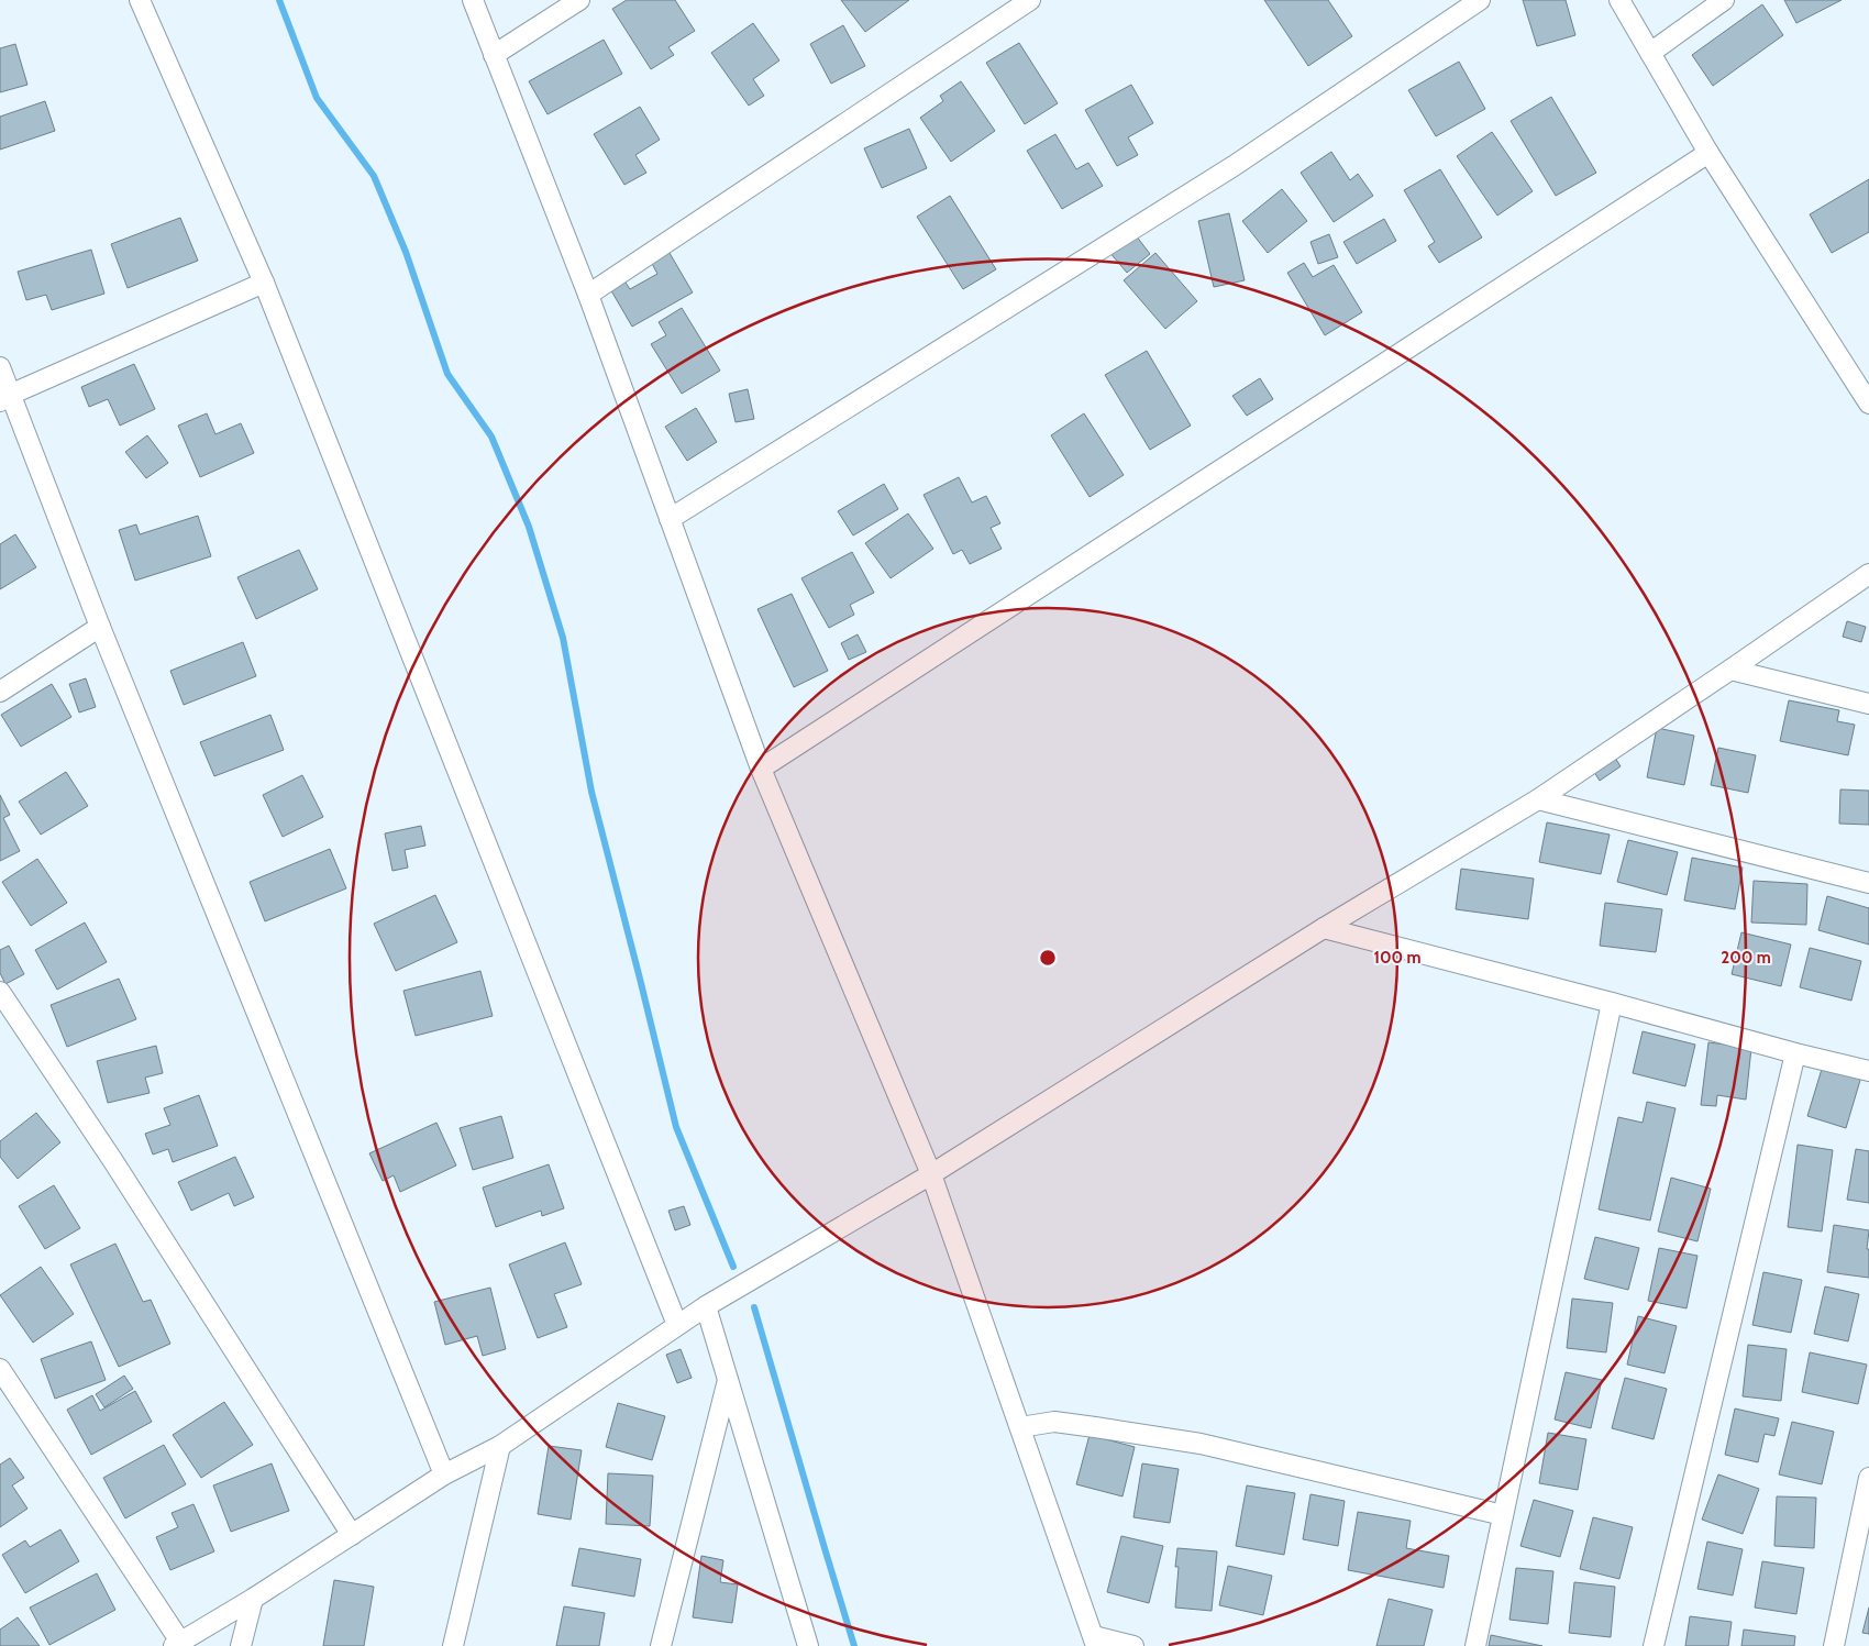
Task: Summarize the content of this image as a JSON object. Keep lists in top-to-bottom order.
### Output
{
  "rings": ["100 m", "200 m"]
}
